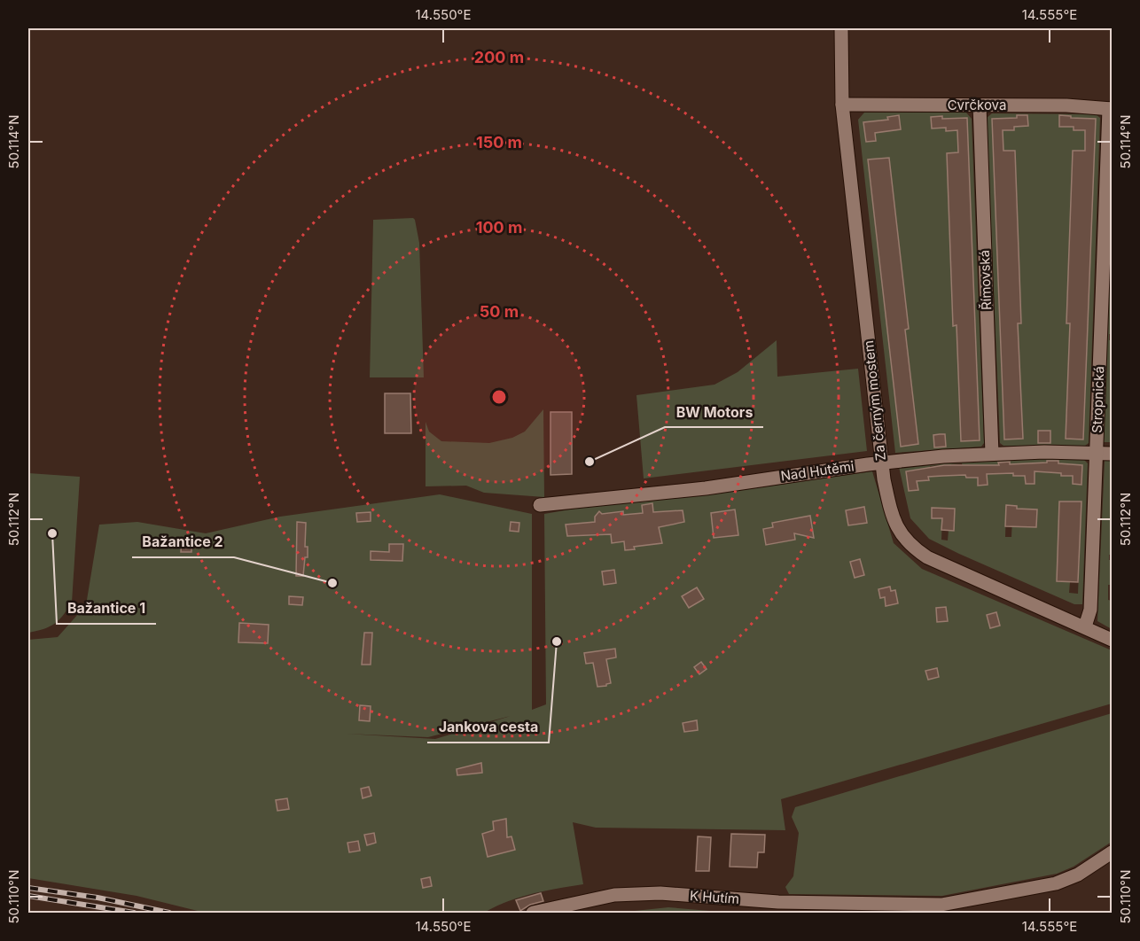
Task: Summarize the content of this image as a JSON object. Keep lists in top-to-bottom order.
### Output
{
  "streets": {
    "street": [
      "Cvrčkova",
      "Římovská",
      "Stropnická",
      "Za černým mostem",
      "Nad Hutěmi",
      "K Hutím"
    ]
  },
  "crossings": [
    ["Cvrčkova", "Římovská"],
    ["Cvrčkova", "Stropnická"],
    ["Cvrčkova", "Za černým mostem"],
    ["Římovská", "Nad Hutěmi"],
    ["Stropnická", "Za černým mostem"],
    ["Stropnická", "Nad Hutěmi"],
    ["Za černým mostem", "Nad Hutěmi"]
  ],
  "places": [
    "BW Motors",
    "Bažantice 1",
    "Bažantice 2",
    "Jankova cesta"
  ],
  "coordinates": [
    "14.550°E",
    "14.555°E",
    "50.114°N",
    "50.112°N",
    "50.110°N"
  ],
  "rings": [
    "200 m",
    "150 m",
    "100 m",
    "50 m"
  ]
}
